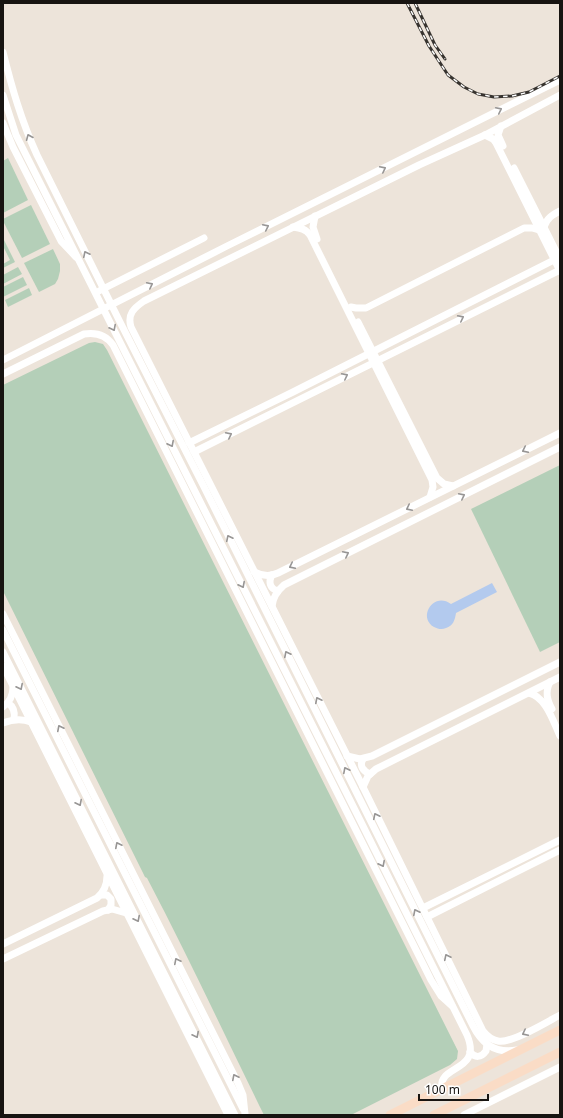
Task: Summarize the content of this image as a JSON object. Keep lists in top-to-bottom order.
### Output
{
  "scale_bar": "100 m"
}
